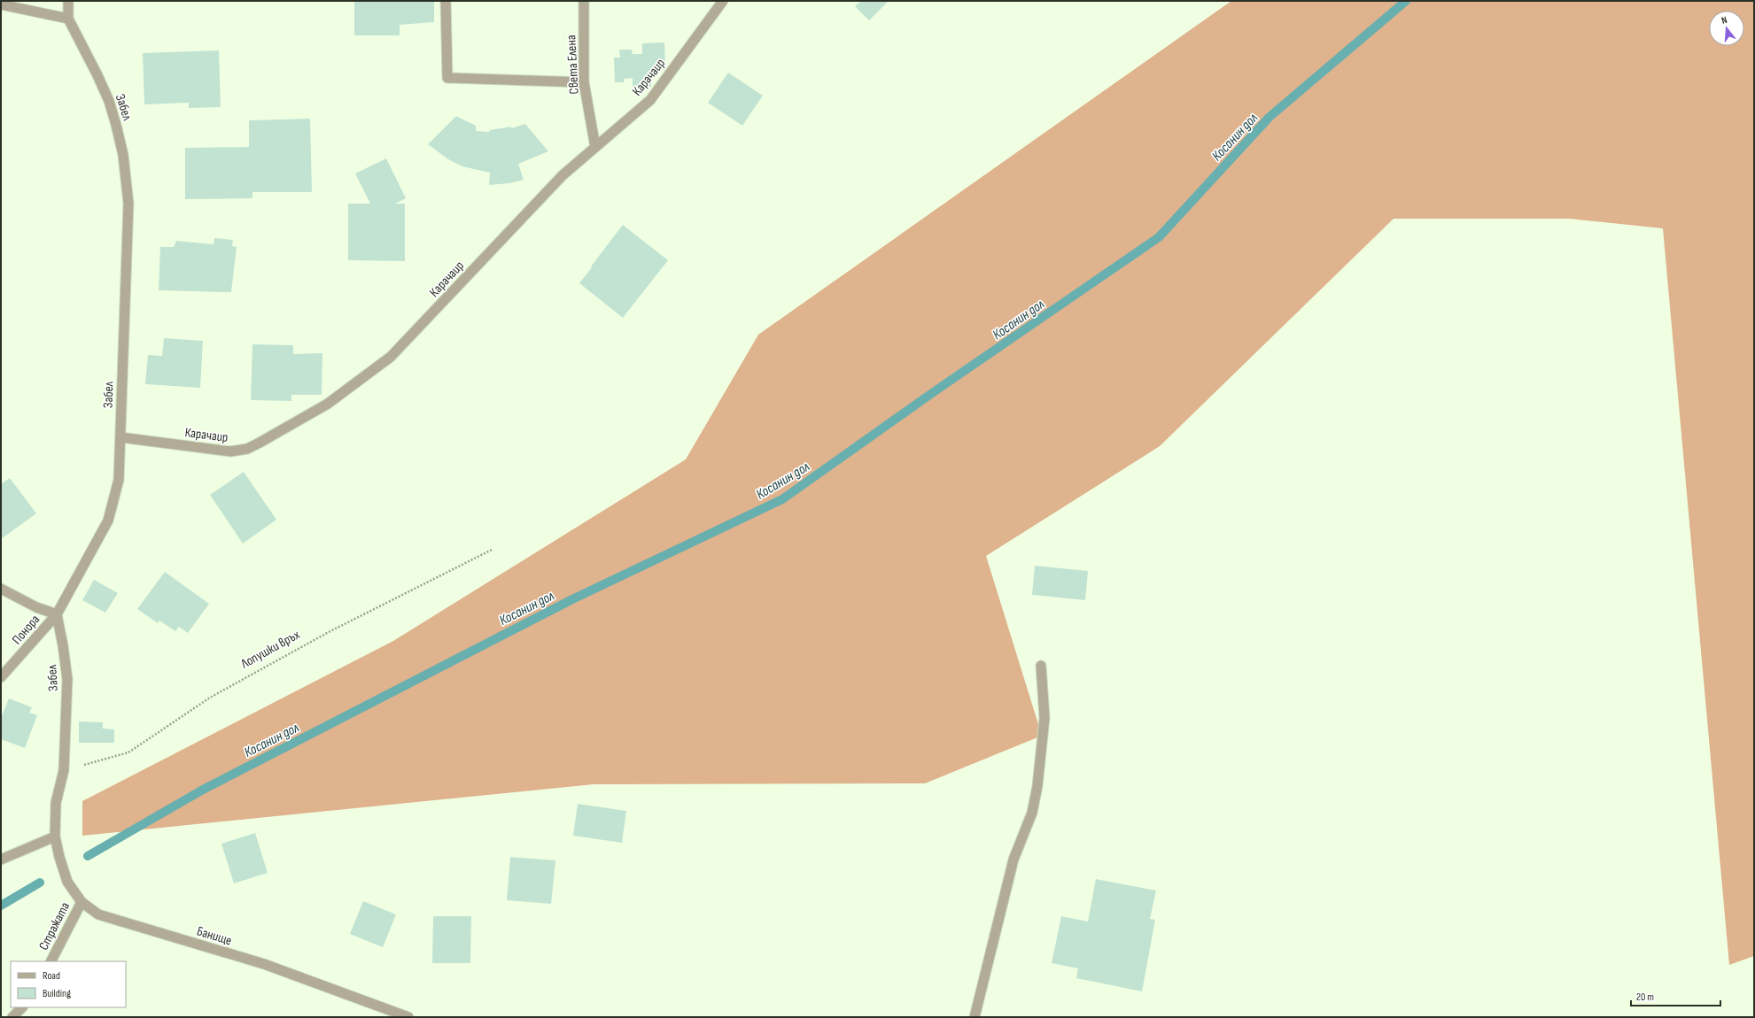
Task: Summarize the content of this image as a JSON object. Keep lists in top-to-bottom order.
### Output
{
  "streets": {
    "street": [
      "Света Елена",
      "Карачаир",
      "Забел",
      "Понора",
      "Стражата",
      "Банище"
    ],
    "path": ["Лопушки връх"]
  },
  "crossings": [
    ["Света Елена", "Карачаир"],
    ["Карачаир", "Забел"],
    ["Забел", "Понора"],
    ["Забел", "Лопушки връх"],
    ["Забел", "Банище"],
    ["Стражата", "Банище"]
  ],
  "water": ["Косанин дол"],
  "legend": ["Road", "Building"],
  "scale_bar": "20 m",
  "north": "top"
}
